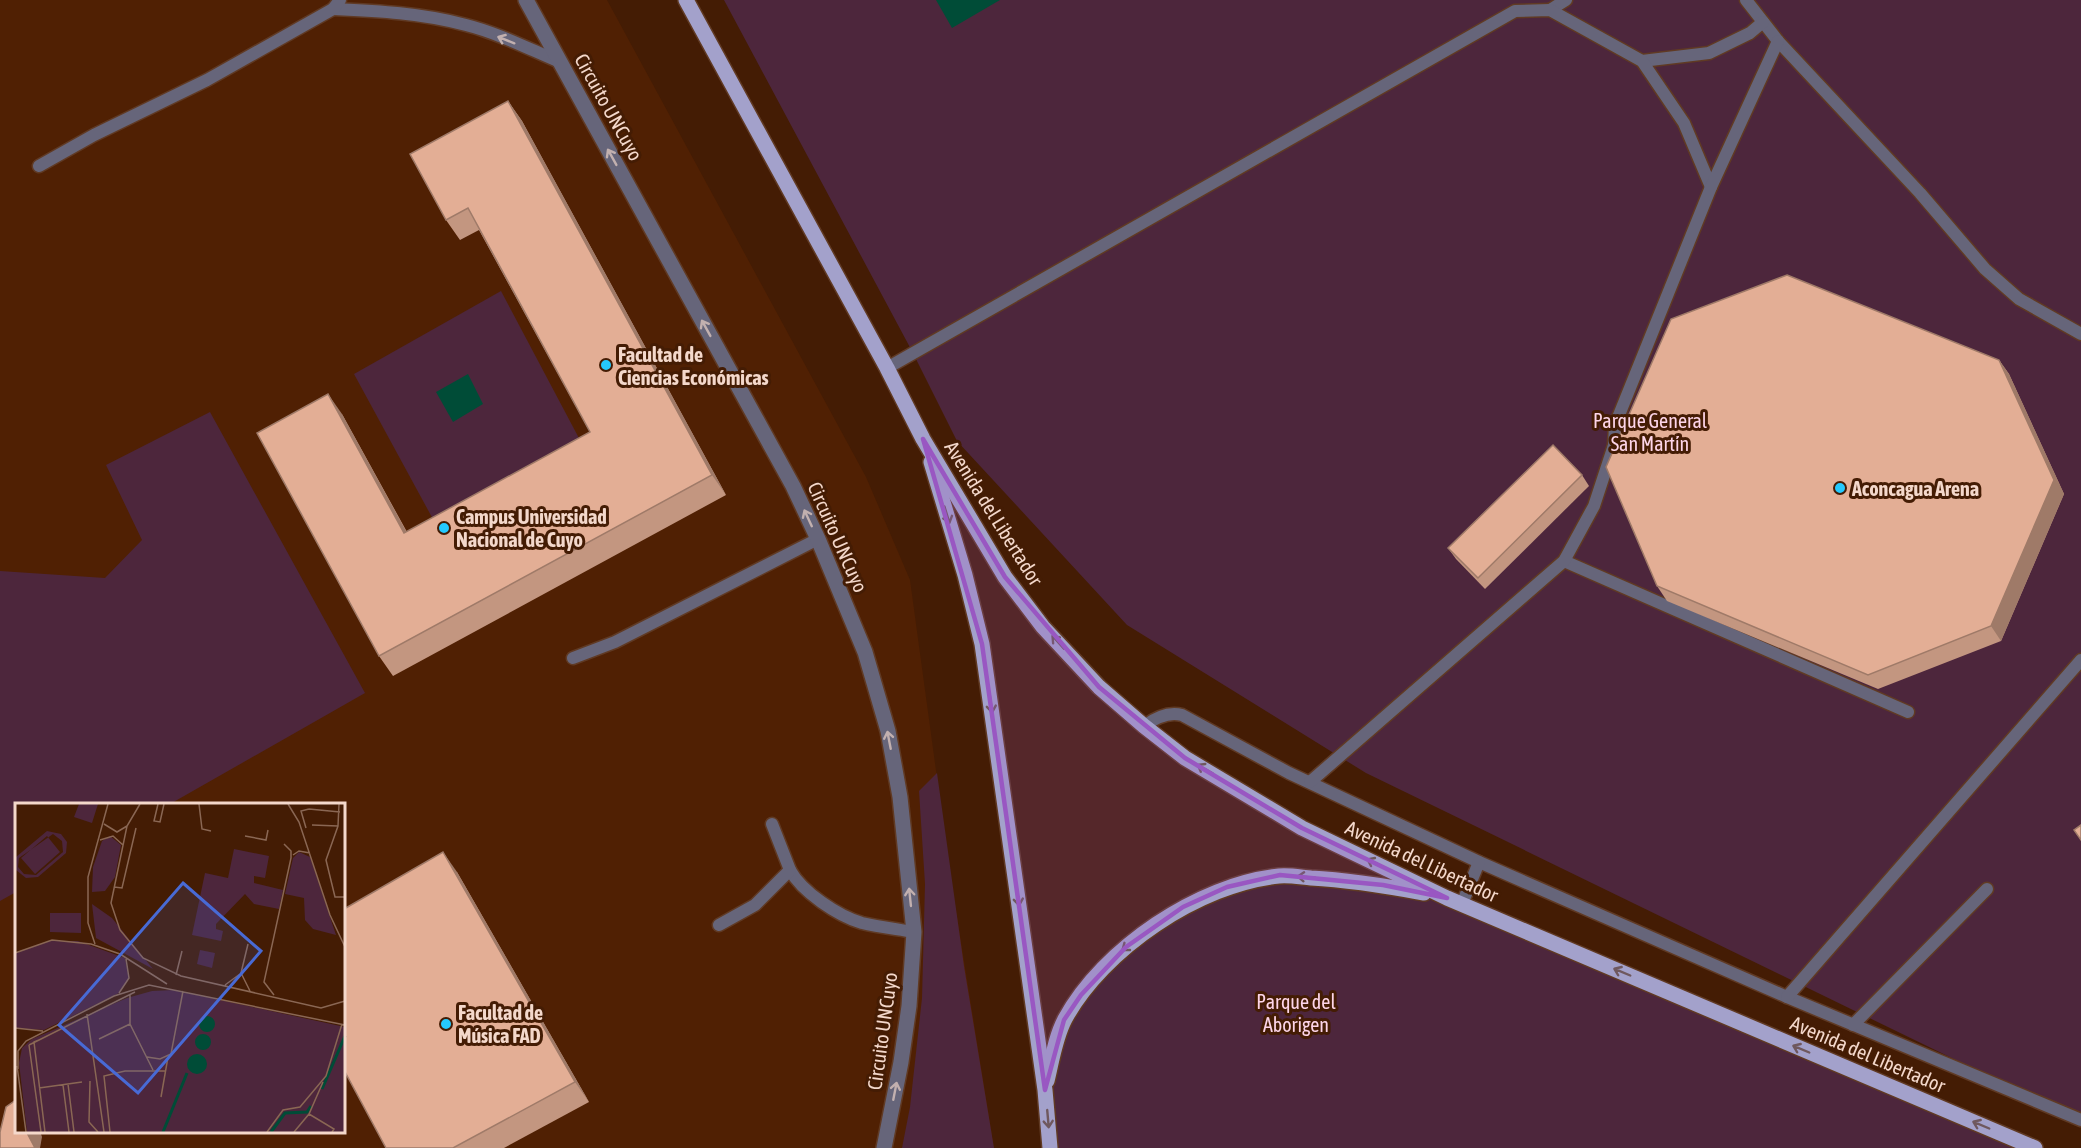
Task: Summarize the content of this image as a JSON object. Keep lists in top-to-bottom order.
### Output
{
  "streets": {
    "main road": ["Avenida del Libertador"],
    "street": ["Circuito UNCuyo"]
  },
  "one_way": ["Circuito UNCuyo"],
  "parks": ["Parque General San Martín", "Parque del Aborigen"],
  "places": [
    "Facultad de Ciencias Económicas",
    "Aconcagua Arena",
    "Campus Universidad Nacional de Cuyo",
    "Facultad de Música FAD"
  ]
}
